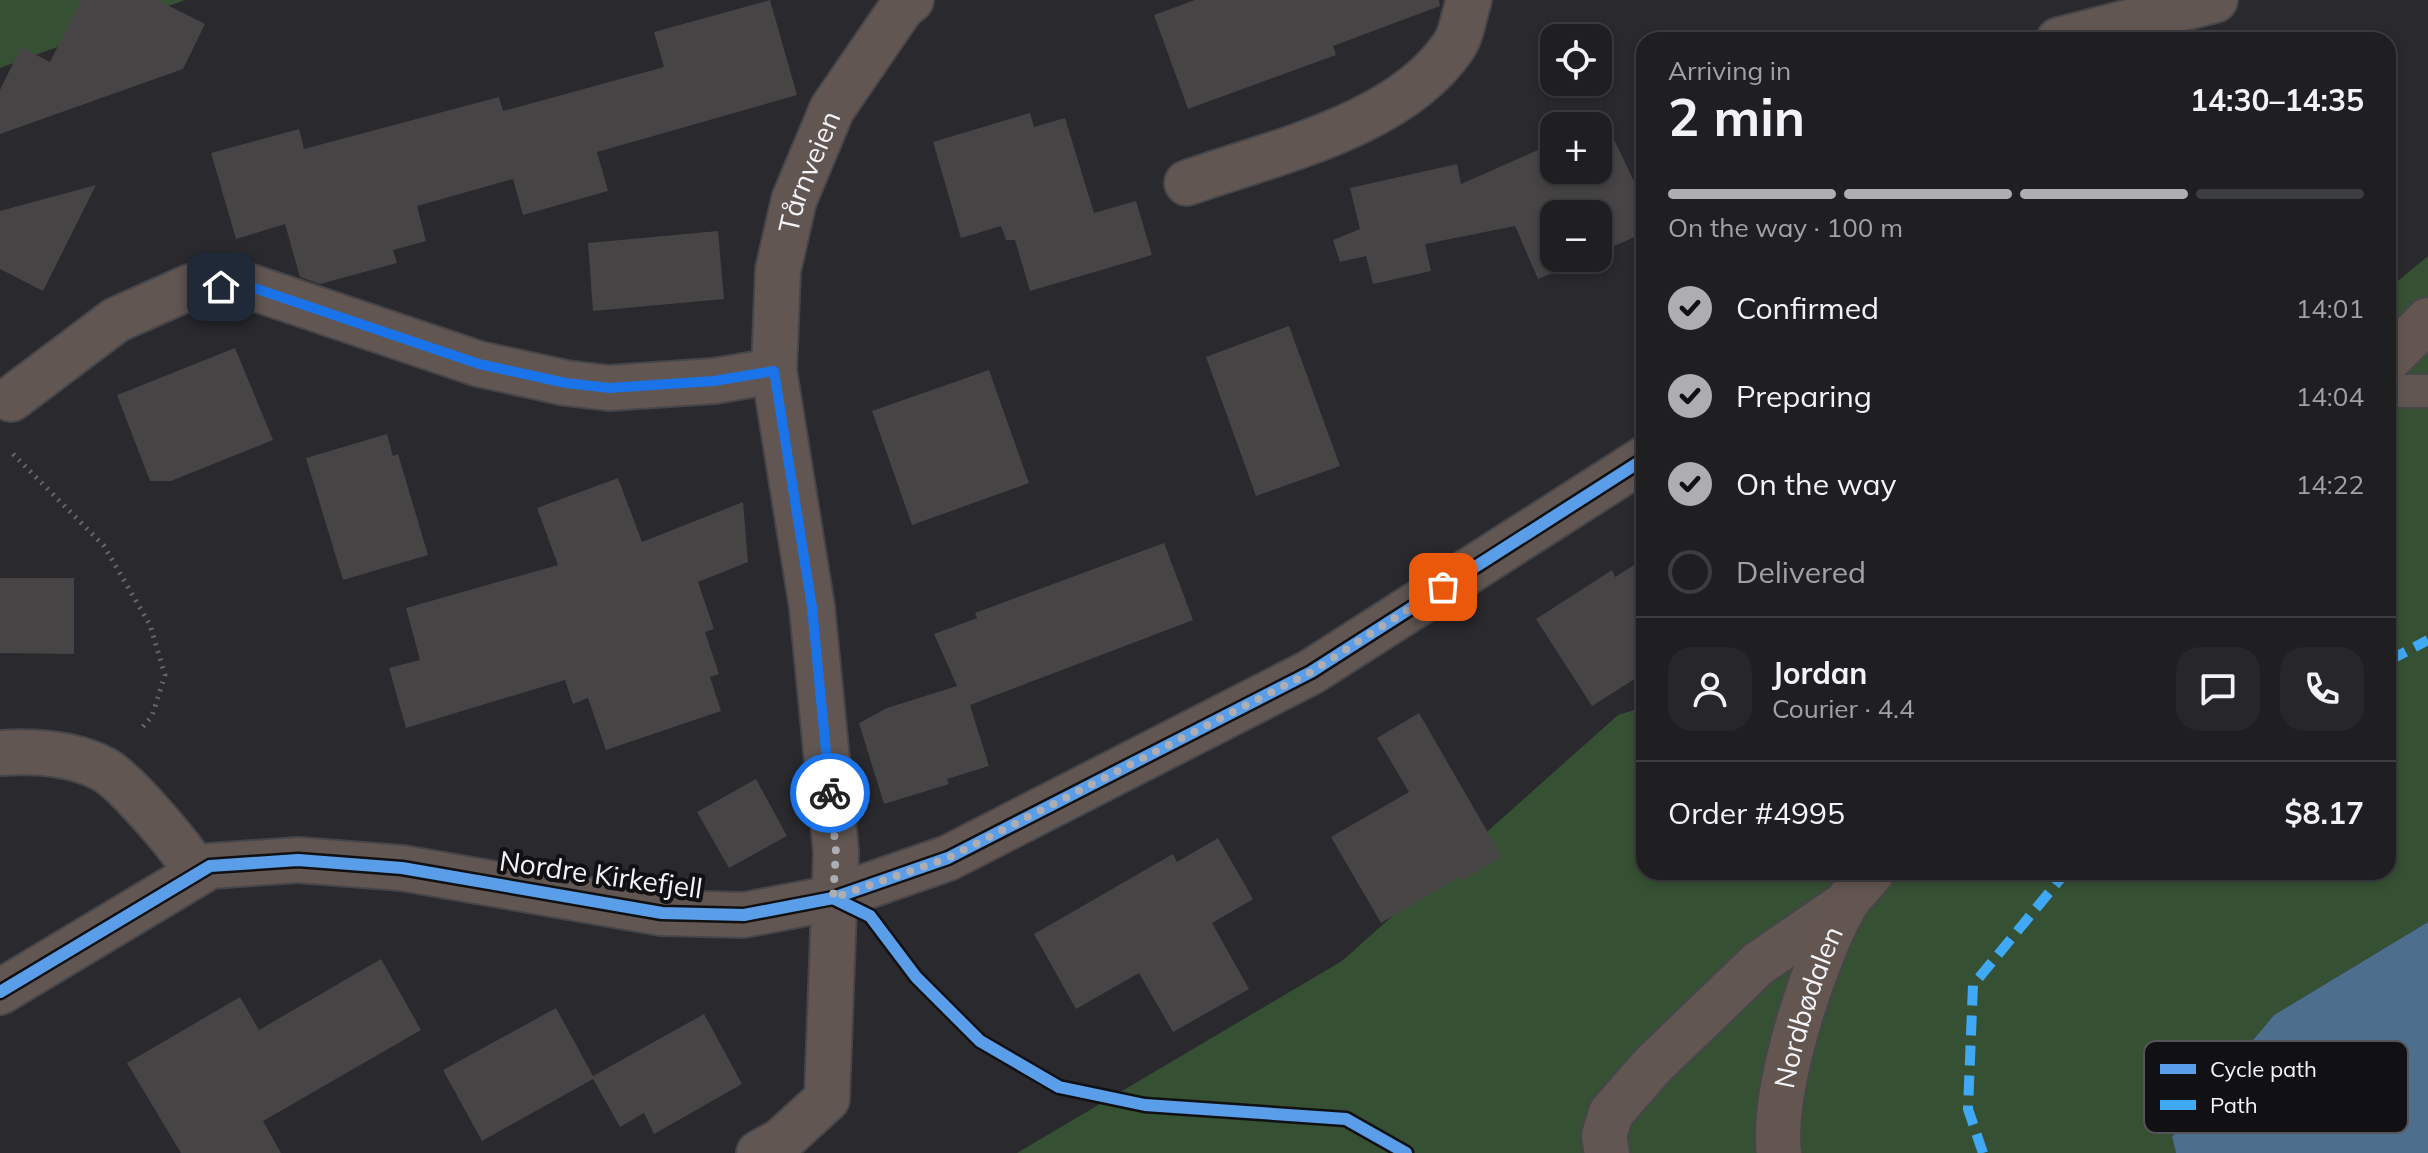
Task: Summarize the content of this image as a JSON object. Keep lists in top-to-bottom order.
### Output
{
  "streets": {
    "street": ["Tårnveien", "Nordre Kirkefjell", "Nordbødalen"]
  },
  "crossings": [
    ["Tårnveien", "Nordre Kirkefjell"]
  ],
  "legend": ["Cycle path", "Path"],
  "page": {
    "map_buttons": ["+", "−"],
    "heading": ["2 min", "Arriving in", "14:30–14:35"],
    "panel": [
      "Jordan",
      "Courier · 4.4",
      "Order #4995",
      "$8.17"
    ],
    "bar": "On the way · 100 m",
    "list": [
      ["Confirmed", "14:01"],
      ["Preparing", "14:04"],
      ["On the way", "14:22"],
      "Delivered"
    ]
  }
}
